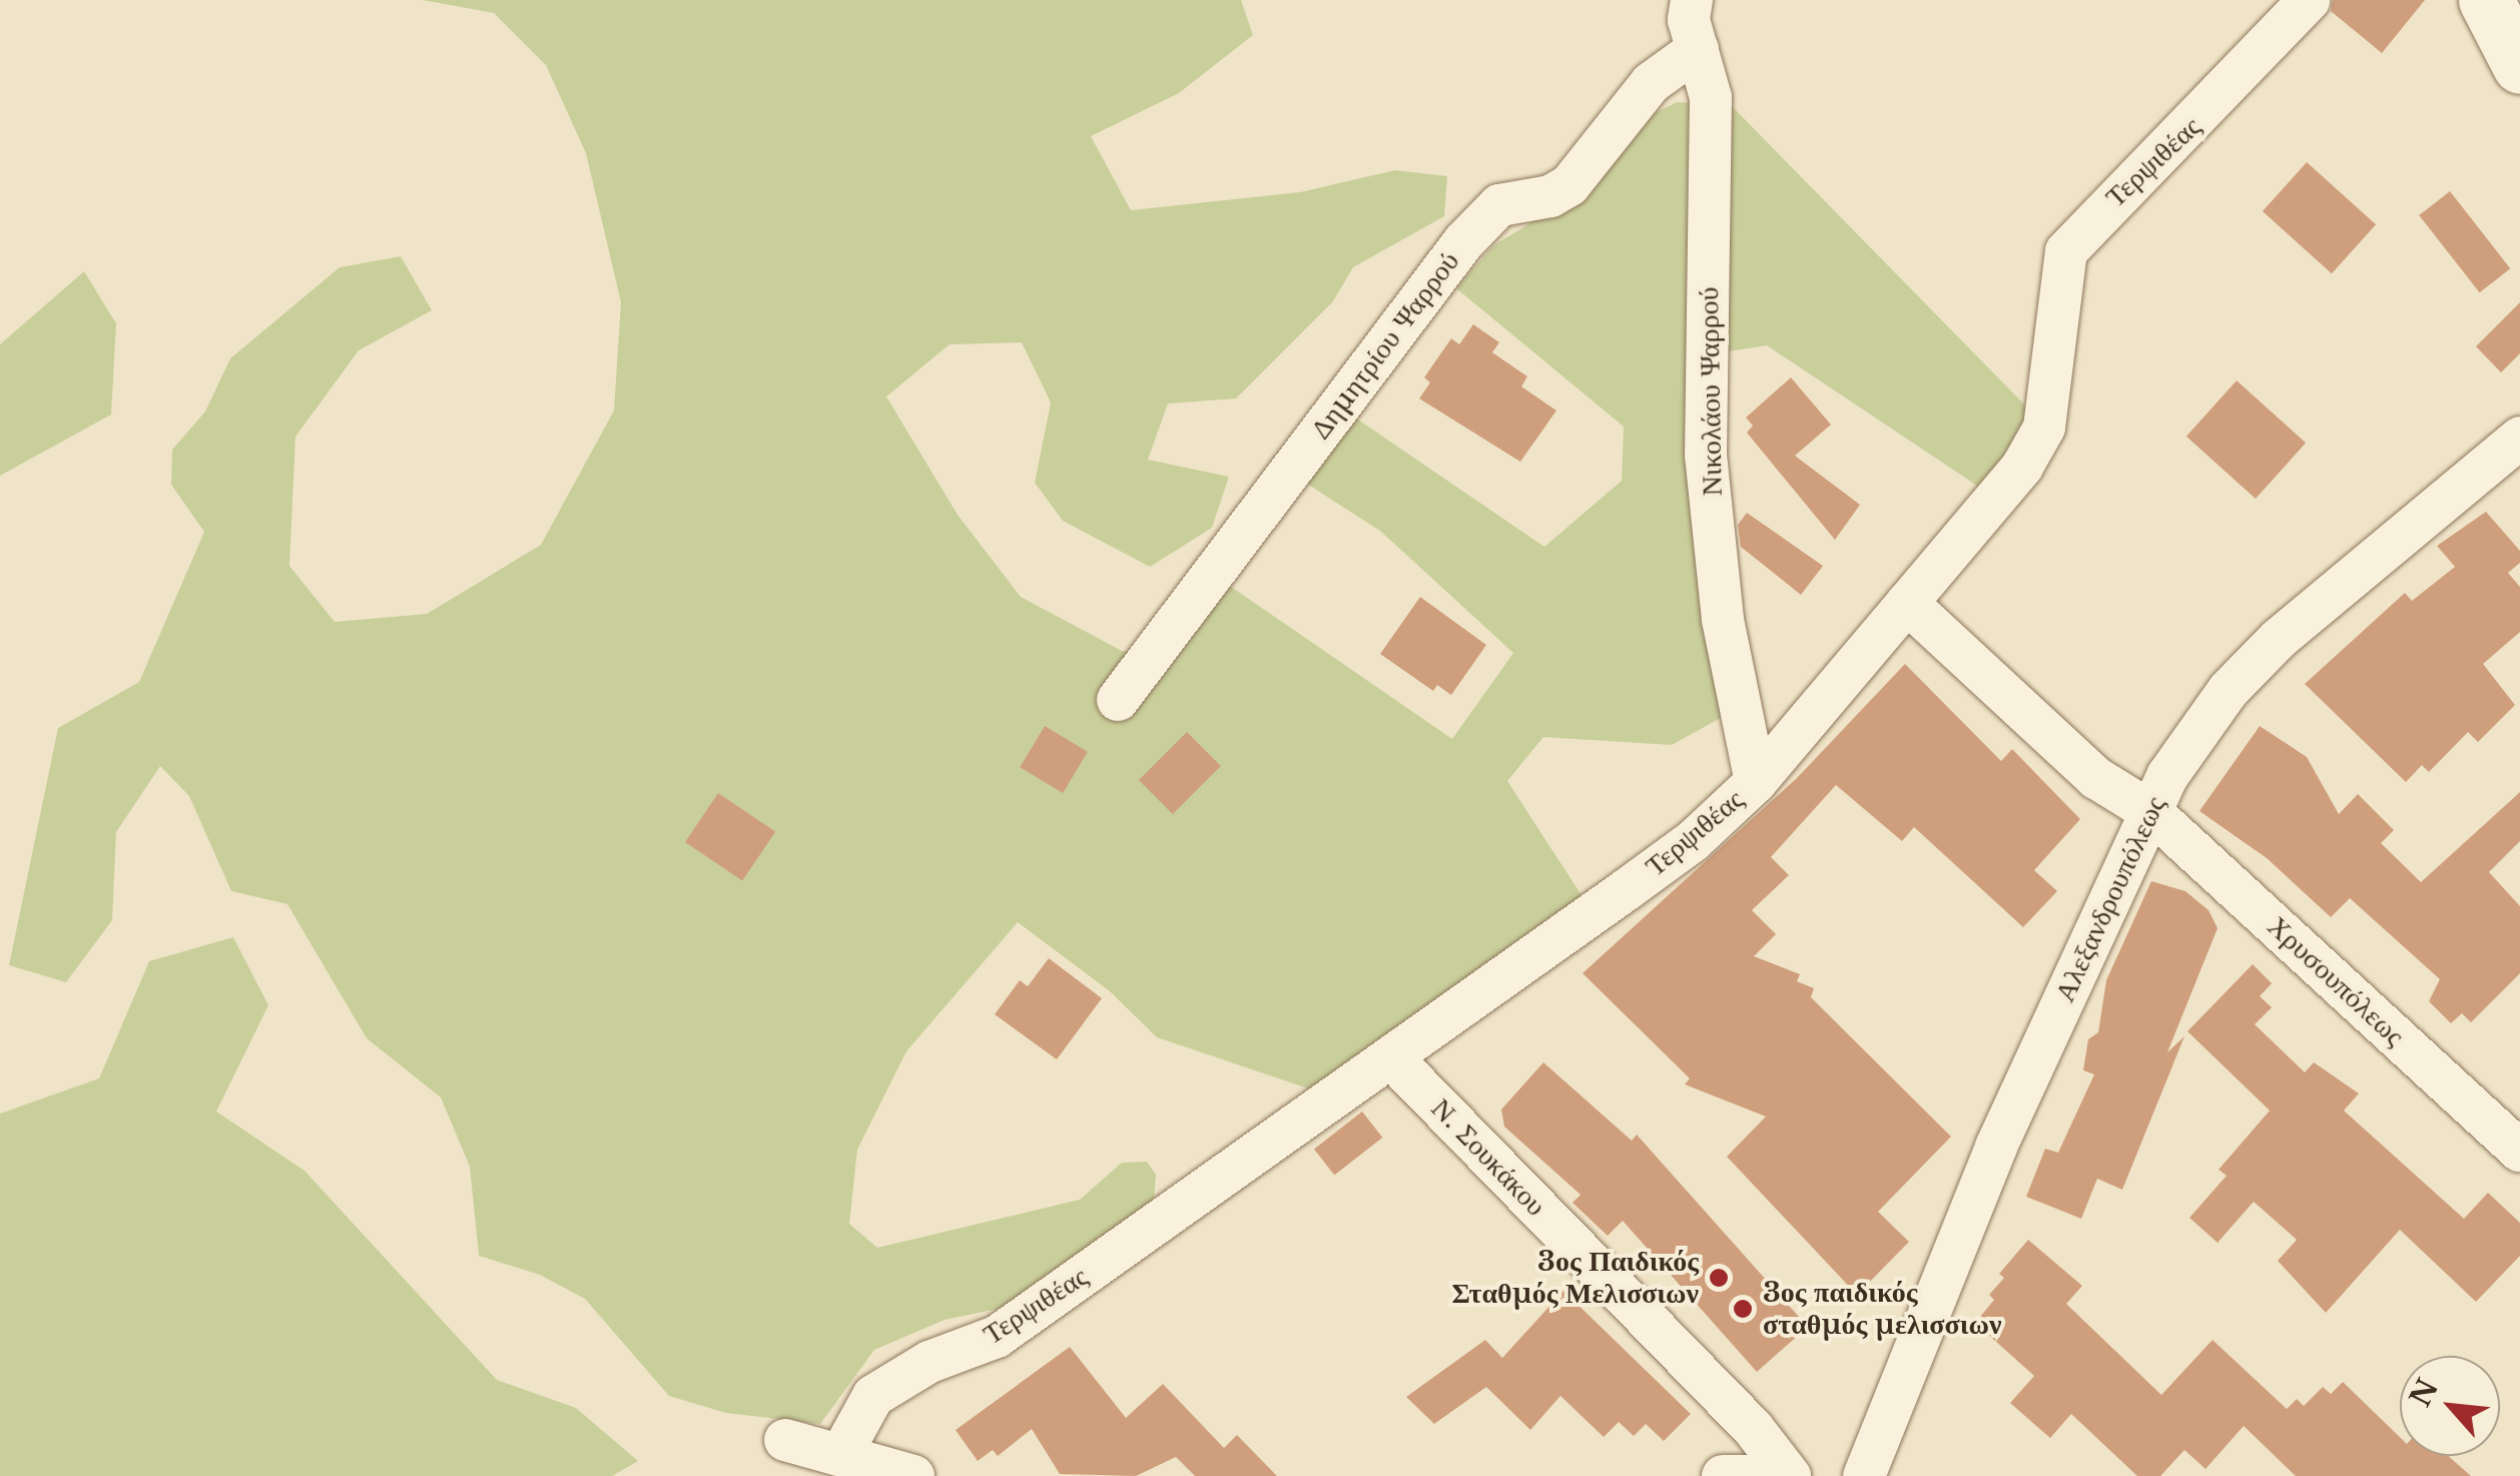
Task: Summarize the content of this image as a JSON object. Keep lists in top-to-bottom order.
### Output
{
  "streets": {
    "street": [
      "Τερψιθέας",
      "Δημητρίου Ψαρρού",
      "Νικολάου Ψαρρού",
      "Αλεξανδρουπόλεως",
      "Χρυσουπόλεως",
      "Ν. Σουκάκου"
    ]
  },
  "crossings": [
    ["Τερψιθέας", "Νικολάου Ψαρρού"],
    ["Τερψιθέας", "Χρυσουπόλεως"],
    ["Τερψιθέας", "Ν. Σουκάκου"],
    ["Δημητρίου Ψαρρού", "Νικολάου Ψαρρού"],
    ["Αλεξανδρουπόλεως", "Χρυσουπόλεως"]
  ],
  "places": ["3ος Παιδικός Σταθμός Μελισσιων", "3ος παιδικός σταθμός μελισσιων"],
  "north": "top left"
}
